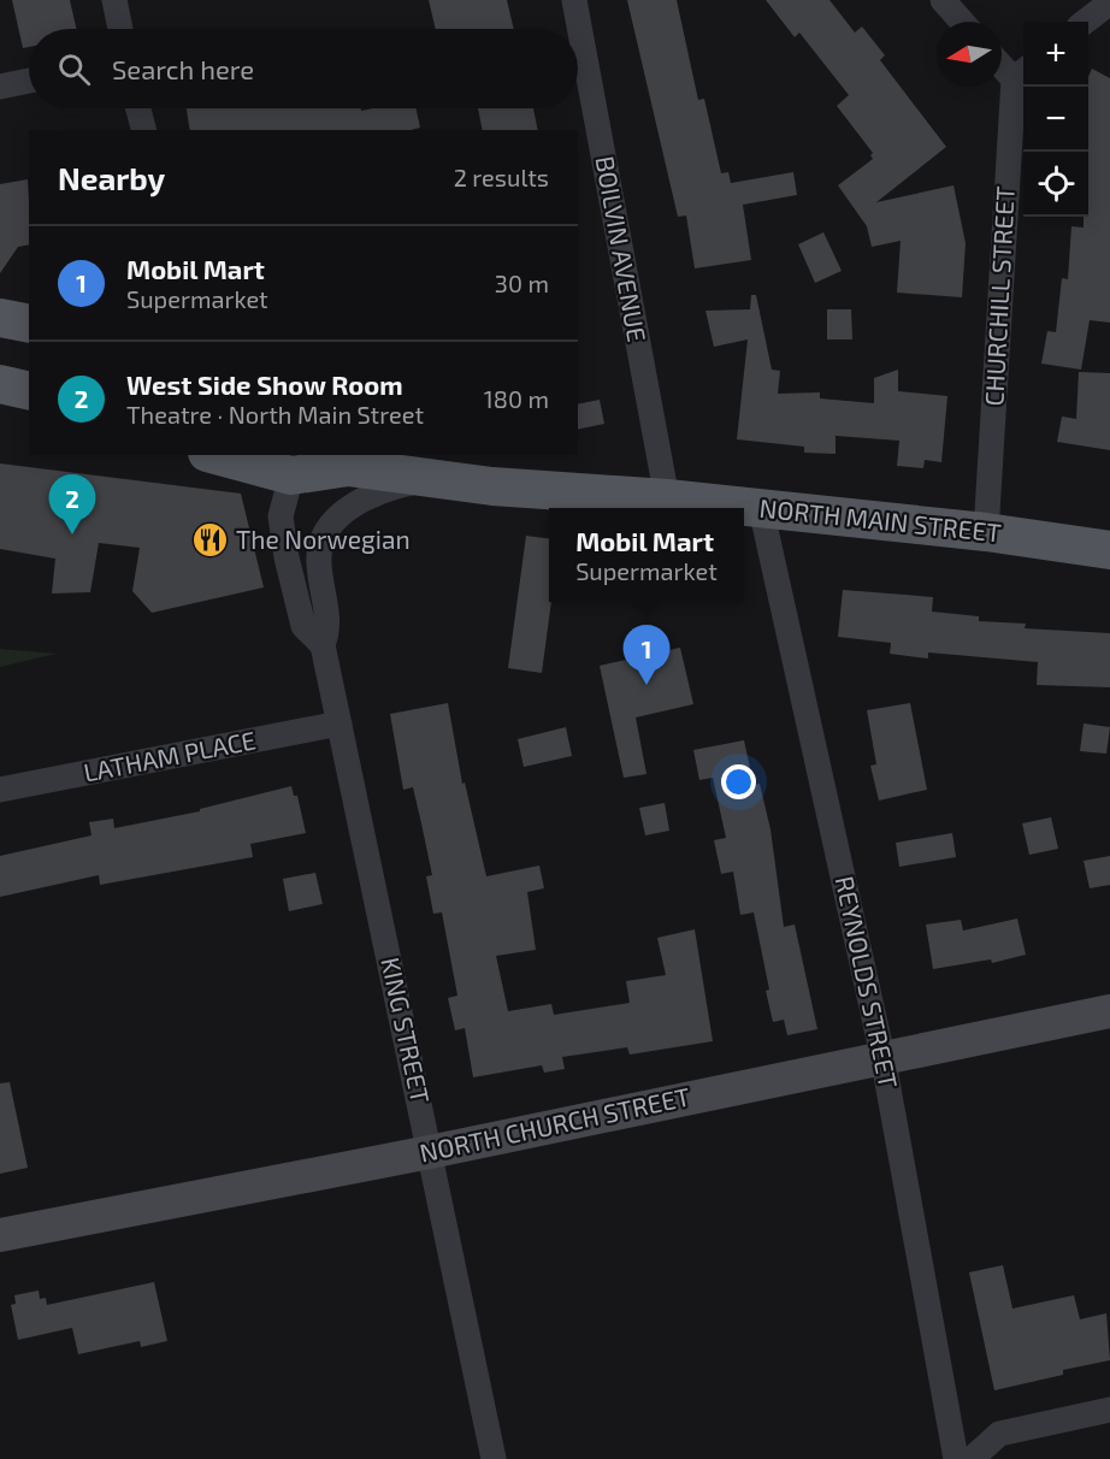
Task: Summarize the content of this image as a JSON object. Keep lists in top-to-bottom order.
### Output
{
  "streets": {
    "main road": ["NORTH MAIN STREET"],
    "street": [
      "BOILVIN AVENUE",
      "CHURCHILL STREET",
      "LATHAM PLACE",
      "REYNOLDS STREET",
      "KING STREET",
      "NORTH CHURCH STREET"
    ]
  },
  "crossings": [
    ["BOILVIN AVENUE", "NORTH MAIN STREET"],
    ["CHURCHILL STREET", "NORTH MAIN STREET"],
    ["NORTH MAIN STREET", "REYNOLDS STREET"],
    ["NORTH MAIN STREET", "KING STREET"],
    ["LATHAM PLACE", "KING STREET"],
    ["REYNOLDS STREET", "NORTH CHURCH STREET"],
    ["KING STREET", "NORTH CHURCH STREET"]
  ],
  "places": {
    "restaurant": ["The Norwegian"]
  },
  "north": "left",
  "page": {
    "map_buttons": ["+", "−"],
    "search": "Search here",
    "heading": ["Nearby", "2 results"],
    "list": [
      {
        "mark": "1",
        "name": "Mobil Mart",
        "note": "Supermarket",
        "value": "30 m"
      },
      {
        "mark": "2",
        "name": "West Side Show Room",
        "note": "Theatre · North Main Street",
        "value": "180 m"
      }
    ],
    "pins": ["2", "1"],
    "popup": ["Mobil Mart", "Supermarket"]
  }
}
